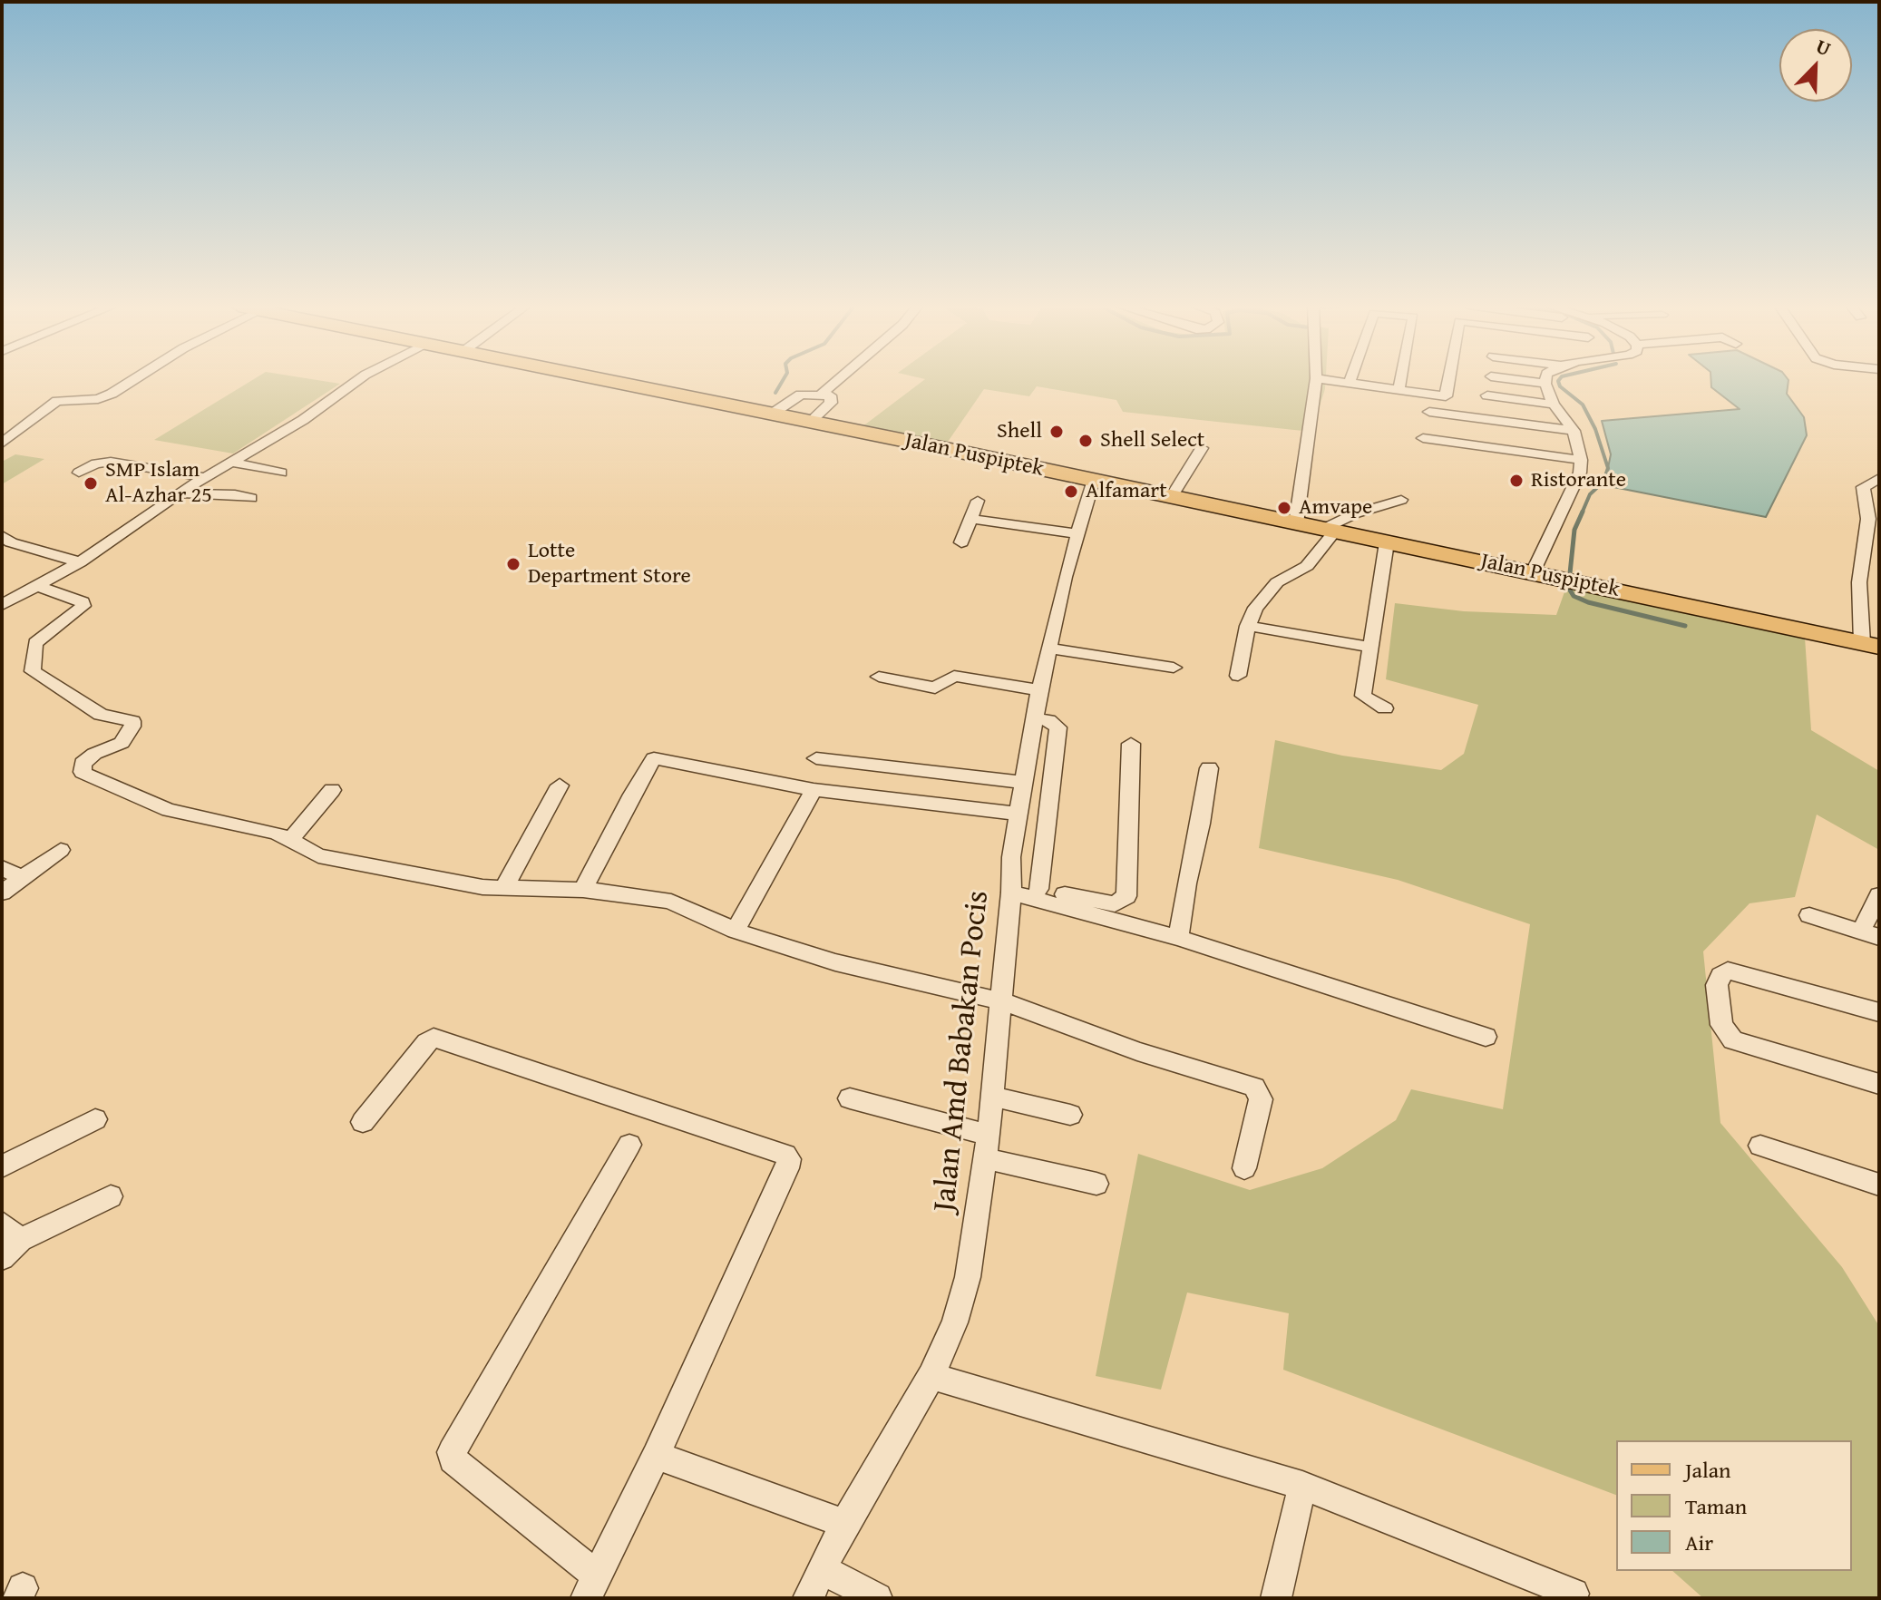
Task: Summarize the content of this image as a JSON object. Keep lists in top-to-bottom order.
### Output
{
  "streets": {
    "main road": ["Jalan Puspiptek"],
    "street": ["Jalan Amd Babakan Pocis"]
  },
  "crossings": [
    ["Jalan Puspiptek", "Jalan Amd Babakan Pocis"]
  ],
  "places": [
    "Shell",
    "Shell Select",
    "Ristorante",
    "SMP Islam Al-Azhar 25",
    "Alfamart",
    "Amvape",
    "Lotte Department Store"
  ],
  "legend": ["Jalan", "Taman", "Air"],
  "north": "top right"
}
